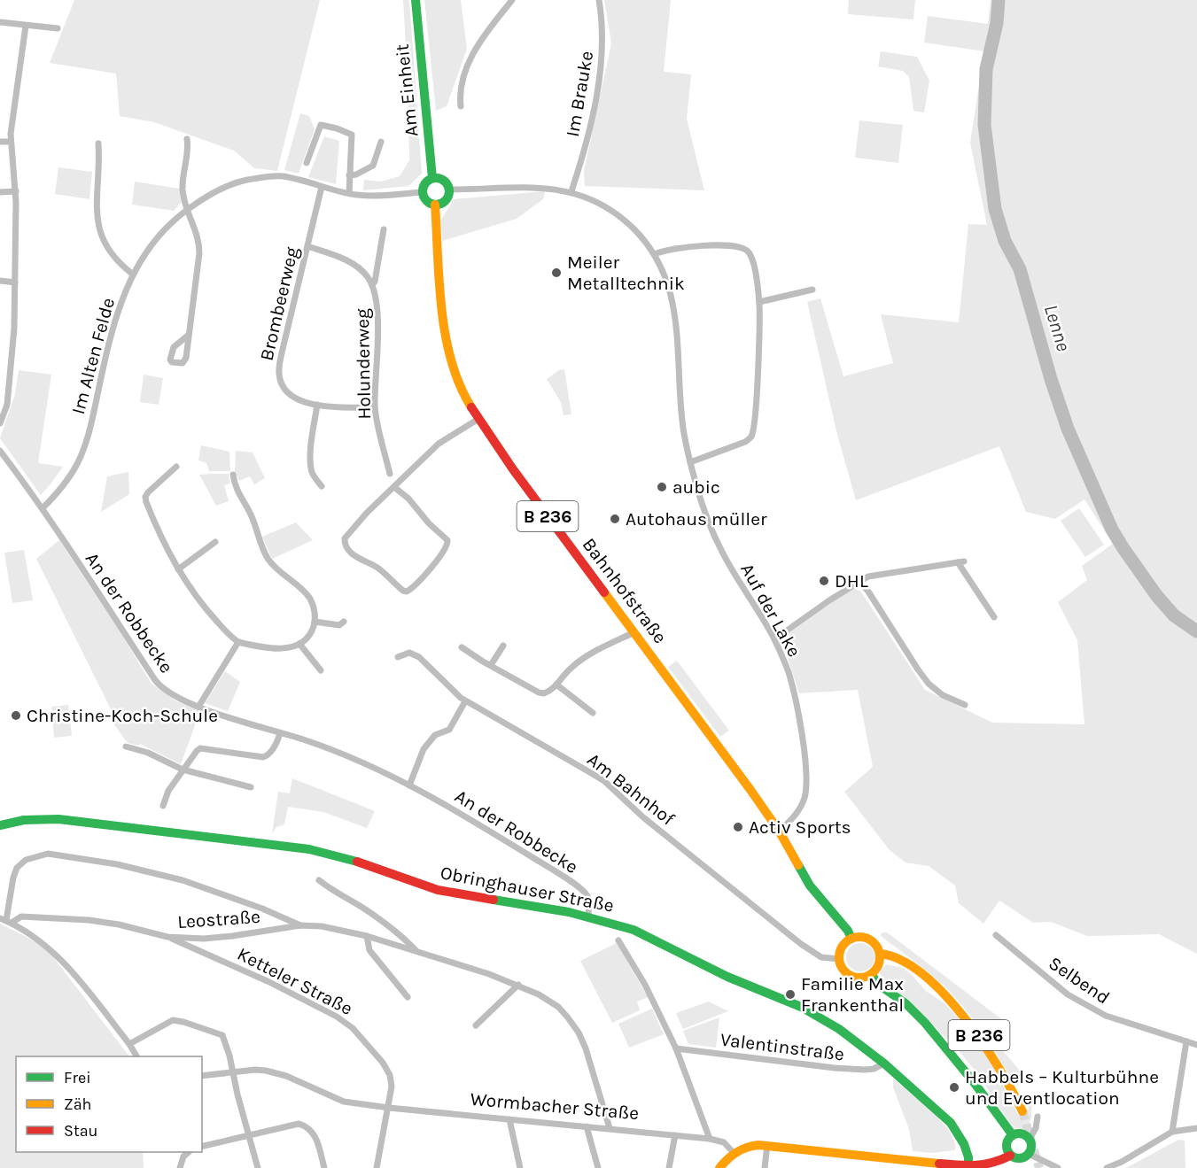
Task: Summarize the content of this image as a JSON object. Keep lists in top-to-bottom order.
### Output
{
  "streets": {
    "main road": [
      "Am Einheit",
      "B 236",
      "Bahnhofstraße",
      "Obringhauser Straße"
    ],
    "street": [
      "Im Brauke",
      "Brombeerweg",
      "Im Alten Felde",
      "Holunderweg",
      "Auf der Lake",
      "An der Robbecke",
      "Am Bahnhof",
      "Leostraße",
      "Selbend",
      "Ketteler Straße",
      "Valentinstraße",
      "Wormbacher Straße"
    ]
  },
  "crossings": [
    ["Am Einheit", "Im Alten Felde"],
    ["Am Einheit", "Bahnhofstraße"],
    ["Am Einheit", "Auf der Lake"],
    ["Im Brauke", "Auf der Lake"],
    ["Brombeerweg", "Im Alten Felde"],
    ["Brombeerweg", "Holunderweg"],
    ["Im Alten Felde", "Bahnhofstraße"],
    ["Im Alten Felde", "Auf der Lake"],
    ["Im Alten Felde", "An der Robbecke"],
    ["B 236", "Bahnhofstraße"],
    ["B 236", "Am Bahnhof"],
    ["Bahnhofstraße", "Auf der Lake"],
    ["Bahnhofstraße", "Am Bahnhof"],
    ["An der Robbecke", "Obringhauser Straße"],
    ["Obringhauser Straße", "Valentinstraße"],
    ["Leostraße", "Ketteler Straße"],
    ["Leostraße", "Wormbacher Straße"],
    ["Ketteler Straße", "Wormbacher Straße"]
  ],
  "water": ["Lenne"],
  "places": [
    "Meiler Metalltechnik",
    "aubic",
    "Autohaus müller",
    "DHL",
    "Christine-Koch-Schule",
    "Activ Sports",
    "Familie Max Frankenthal",
    "Habbels – Kulturbühne und Eventlocation"
  ],
  "legend": ["Frei", "Zäh", "Stau"]
}
